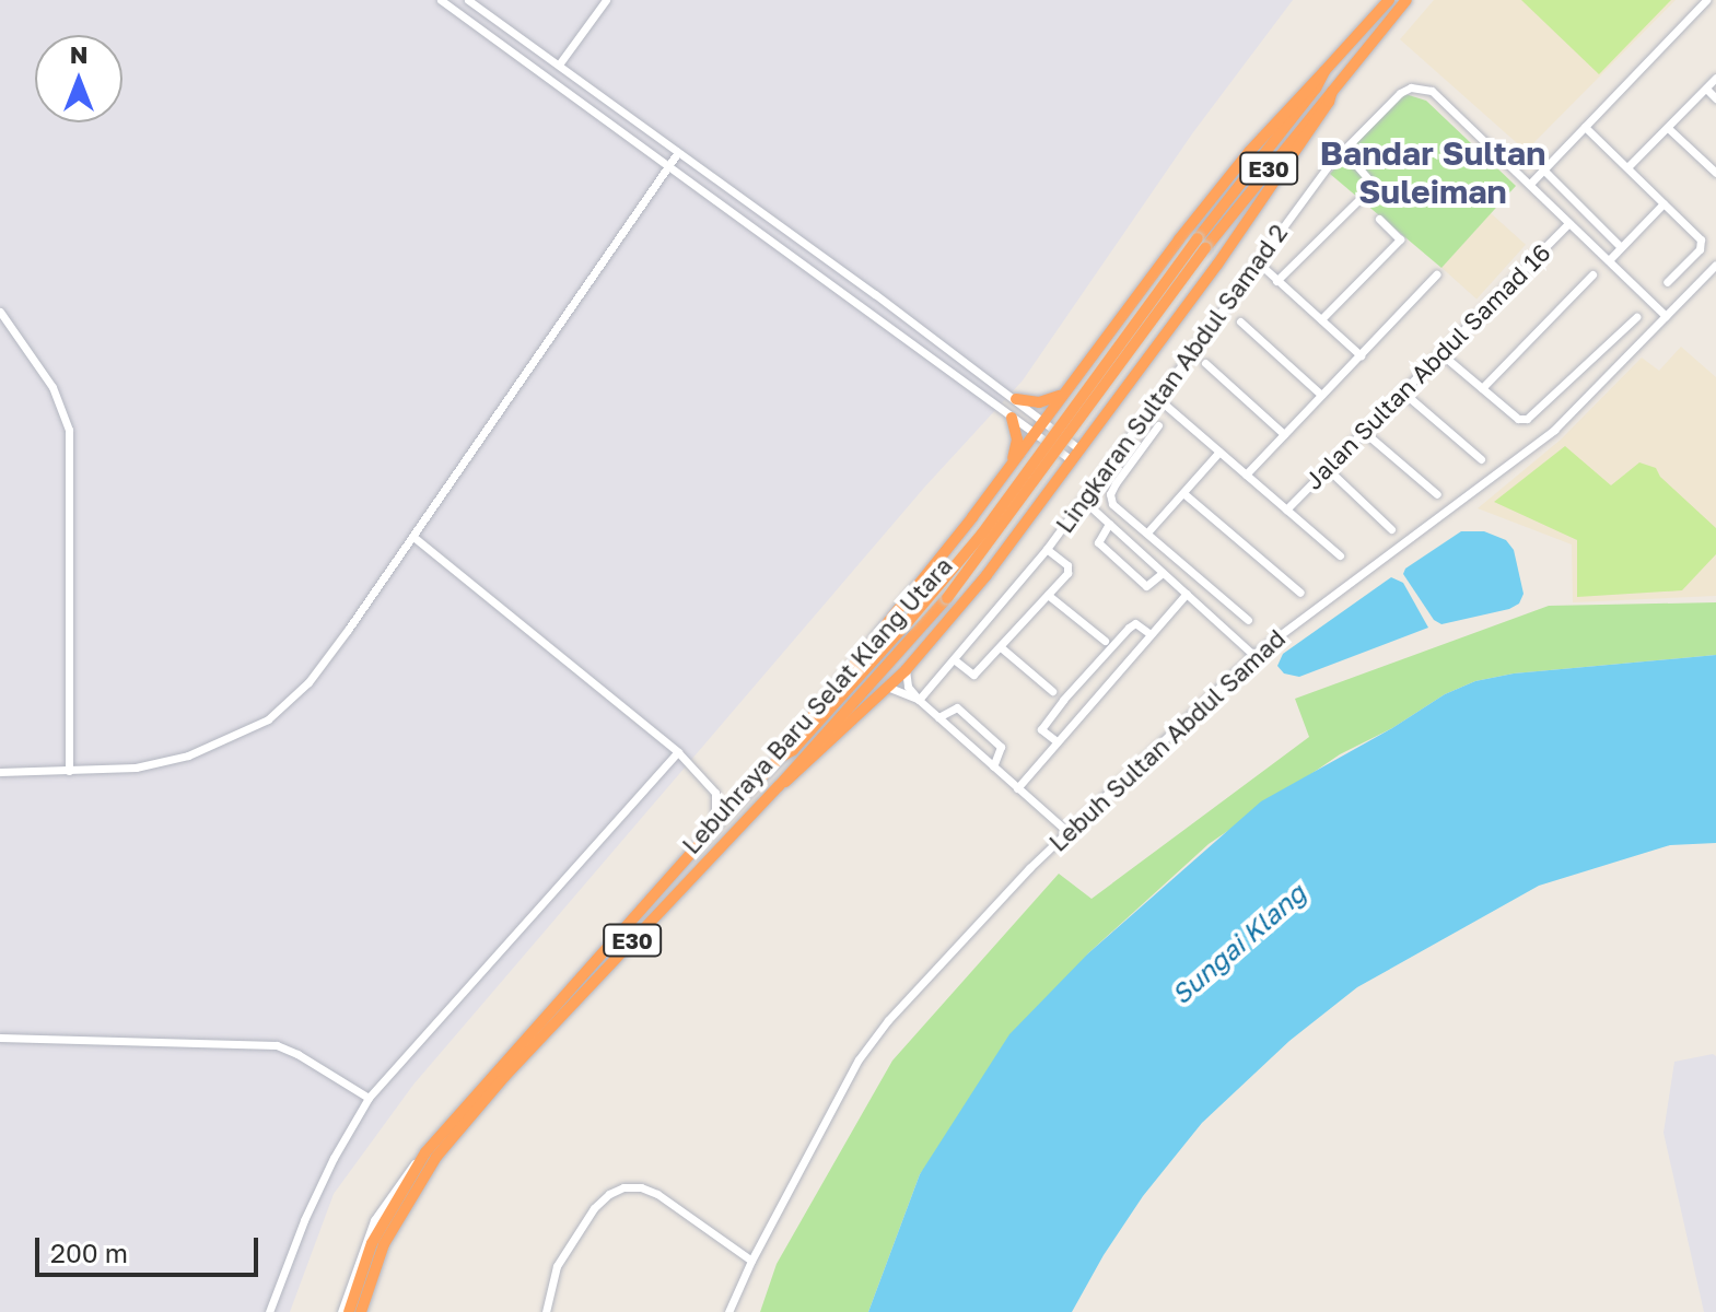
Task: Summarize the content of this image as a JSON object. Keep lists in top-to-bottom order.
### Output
{
  "streets": {
    "highway": ["E30", "Lebuhraya Baru Selat Klang Utara"],
    "street": ["Jalan Sultan Abdul Samad 16", "Lingkaran Sultan Abdul Samad 2", "Lebuh Sultan Abdul Samad"]
  },
  "crossings": [
    ["Jalan Sultan Abdul Samad 16", "Lingkaran Sultan Abdul Samad 2"],
    ["Lingkaran Sultan Abdul Samad 2", "Lebuh Sultan Abdul Samad"]
  ],
  "districts": ["Bandar Sultan Suleiman"],
  "water": ["Sungai Klang"],
  "scale_bar": "200 m",
  "north": "top"
}
